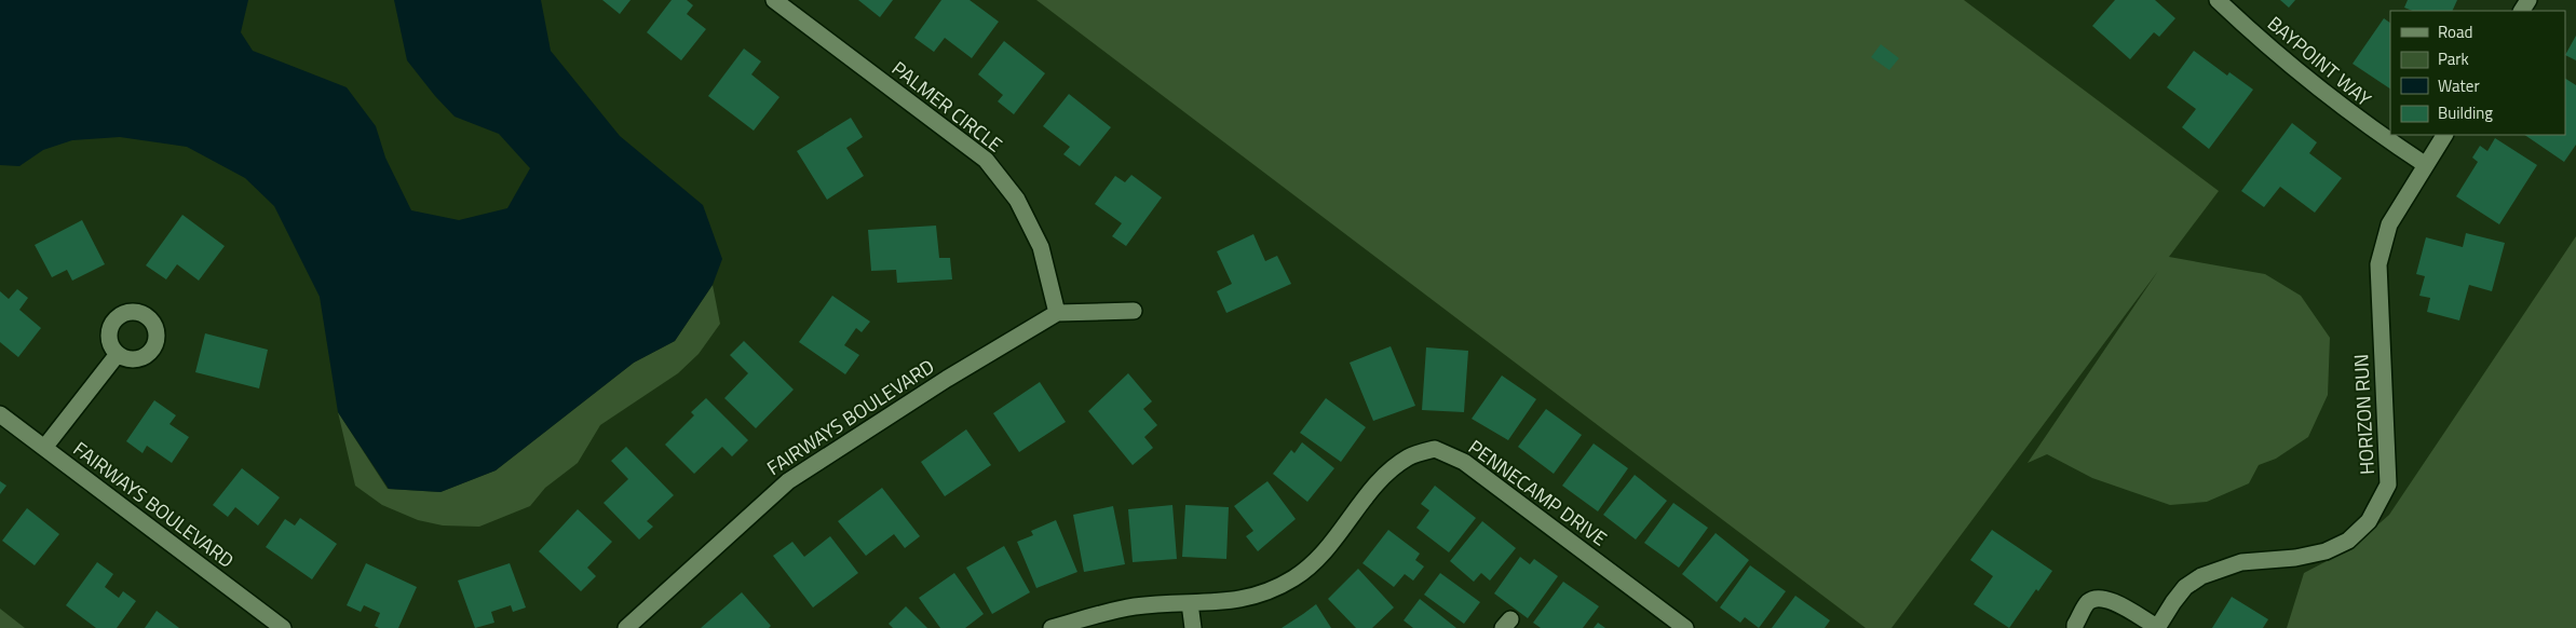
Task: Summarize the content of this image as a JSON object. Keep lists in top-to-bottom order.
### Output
{
  "streets": {
    "street": [
      "BAYPOINT WAY",
      "PALMER CIRCLE",
      "HORIZON RUN",
      "FAIRWAYS BOULEVARD",
      "PENNECAMP DRIVE"
    ]
  },
  "crossings": [
    ["BAYPOINT WAY", "HORIZON RUN"],
    ["PALMER CIRCLE", "FAIRWAYS BOULEVARD"]
  ],
  "legend": [
    "Road",
    "Park",
    "Water",
    "Building"
  ]
}
